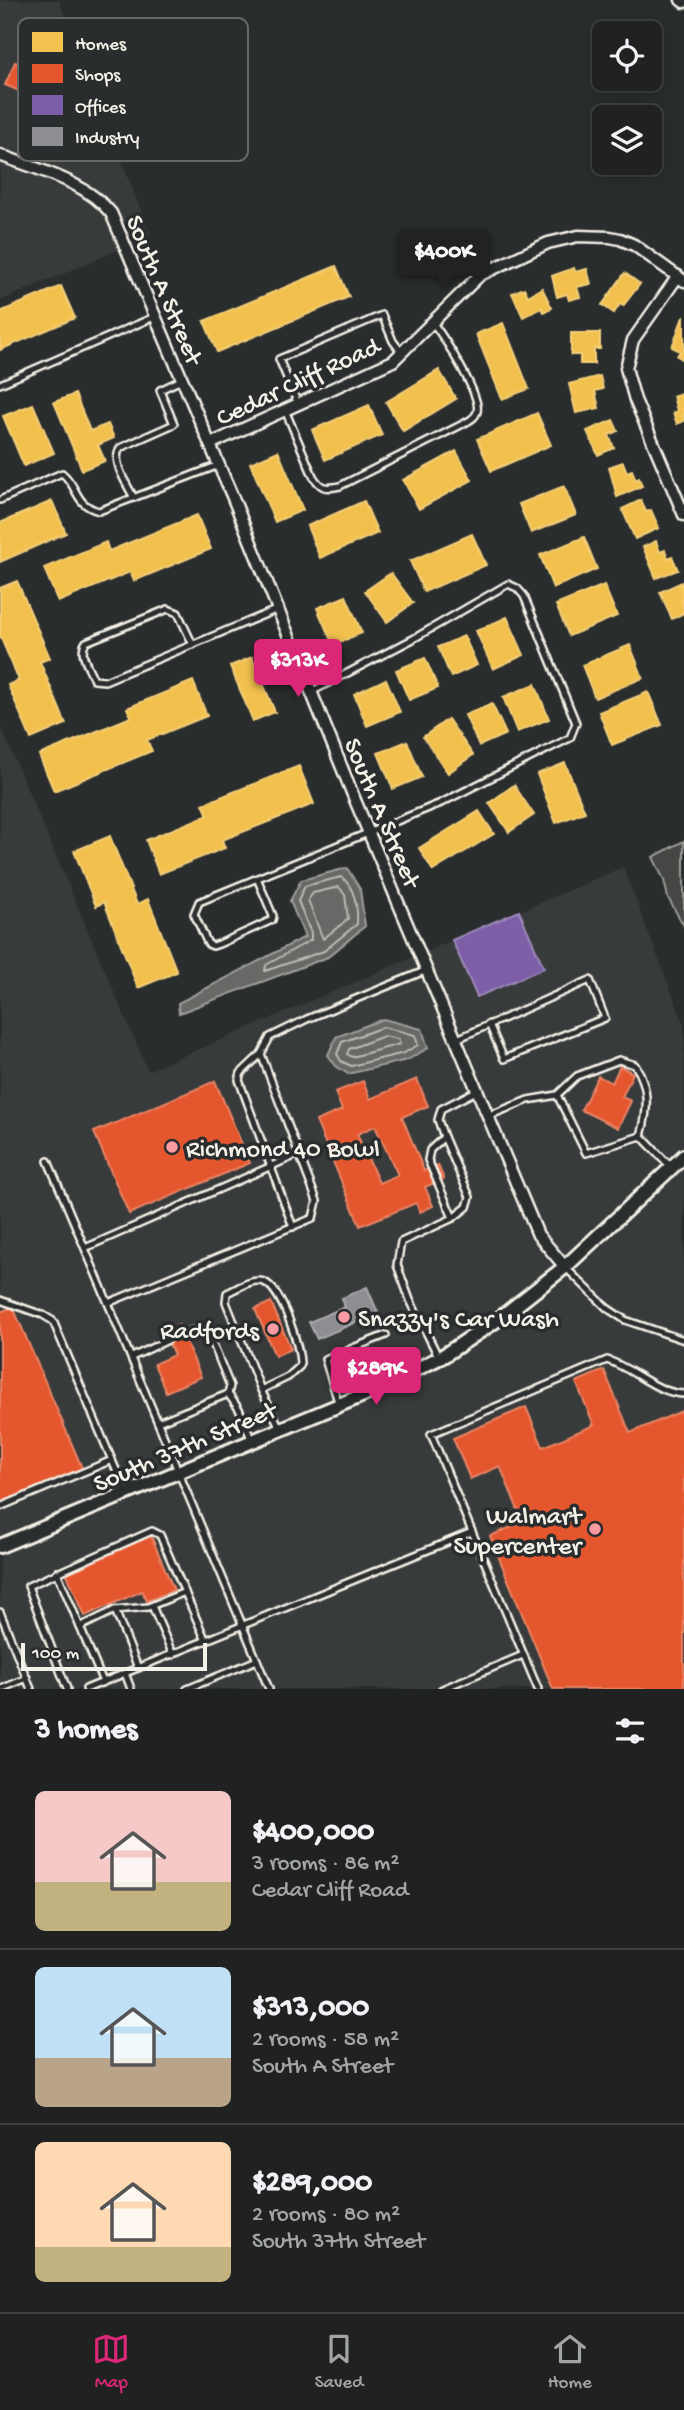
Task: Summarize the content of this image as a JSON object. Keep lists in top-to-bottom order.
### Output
{
  "streets": {
    "street": ["South A Street", "Cedar Cliff Road", "South 37th Street"]
  },
  "crossings": [
    ["South A Street", "Cedar Cliff Road"],
    ["South A Street", "South 37th Street"]
  ],
  "places": [
    "Richmond 40 Bowl",
    "Snazzy's Car Wash",
    "Radfords",
    "Walmart Supercenter"
  ],
  "legend": [
    "Homes",
    "Shops",
    "Offices",
    "Industry"
  ],
  "scale_bar": "100 m",
  "page": {
    "price": ["$400K", "$313K", "$289K"],
    "scale": "100 m",
    "heading": "3 homes",
    "list": [
      {
        "name": "$400,000",
        "note": "3 rooms · 86 m² · Cedar Cliff Road"
      },
      {
        "name": "$313,000",
        "note": "2 rooms · 58 m² · South A Street"
      },
      {
        "name": "$289,000",
        "note": "2 rooms · 80 m² · South 37th Street"
      }
    ],
    "tabs": ["Map", "Saved", "Home"]
  }
}
